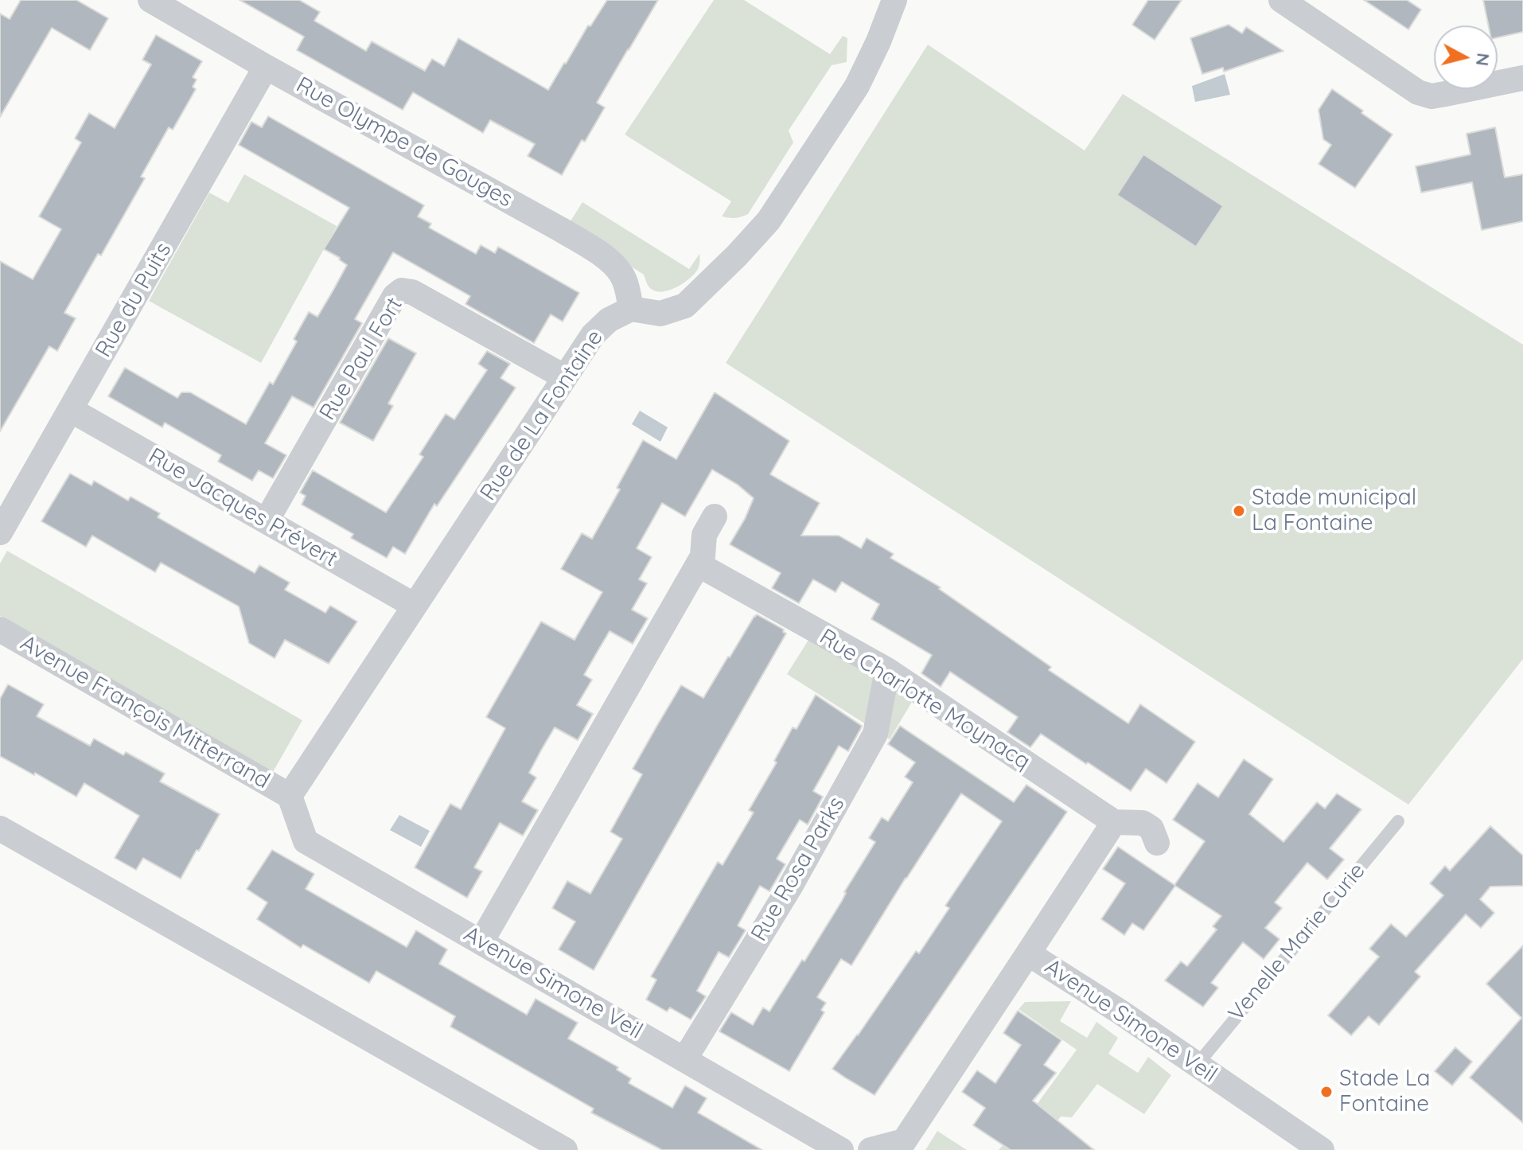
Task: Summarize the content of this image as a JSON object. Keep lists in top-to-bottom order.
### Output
{
  "streets": {
    "street": [
      "Rue Olympe de Gouges",
      "Rue du Puits",
      "Rue Paul Fort",
      "Rue de La Fontaine",
      "Rue Jacques Prévert",
      "Rue Charlotte Moynacq",
      "Avenue François Mitterrand",
      "Rue Rosa Parks",
      "Avenue Simone Veil"
    ],
    "lane": ["Venelle Marie Curie"]
  },
  "crossings": [
    ["Rue Olympe de Gouges", "Rue du Puits"],
    ["Rue Olympe de Gouges", "Rue de La Fontaine"],
    ["Rue du Puits", "Rue Jacques Prévert"],
    ["Rue Paul Fort", "Rue de La Fontaine"],
    ["Rue Paul Fort", "Rue Jacques Prévert"],
    ["Rue de La Fontaine", "Rue Jacques Prévert"],
    ["Rue de La Fontaine", "Avenue François Mitterrand"],
    ["Rue de La Fontaine", "Avenue Simone Veil"],
    ["Rue Charlotte Moynacq", "Rue Rosa Parks"],
    ["Avenue François Mitterrand", "Avenue Simone Veil"],
    ["Rue Rosa Parks", "Avenue Simone Veil"],
    ["Venelle Marie Curie", "Avenue Simone Veil"]
  ],
  "places": ["Stade municipal La Fontaine", "Stade La Fontaine"],
  "north": "right"
}
